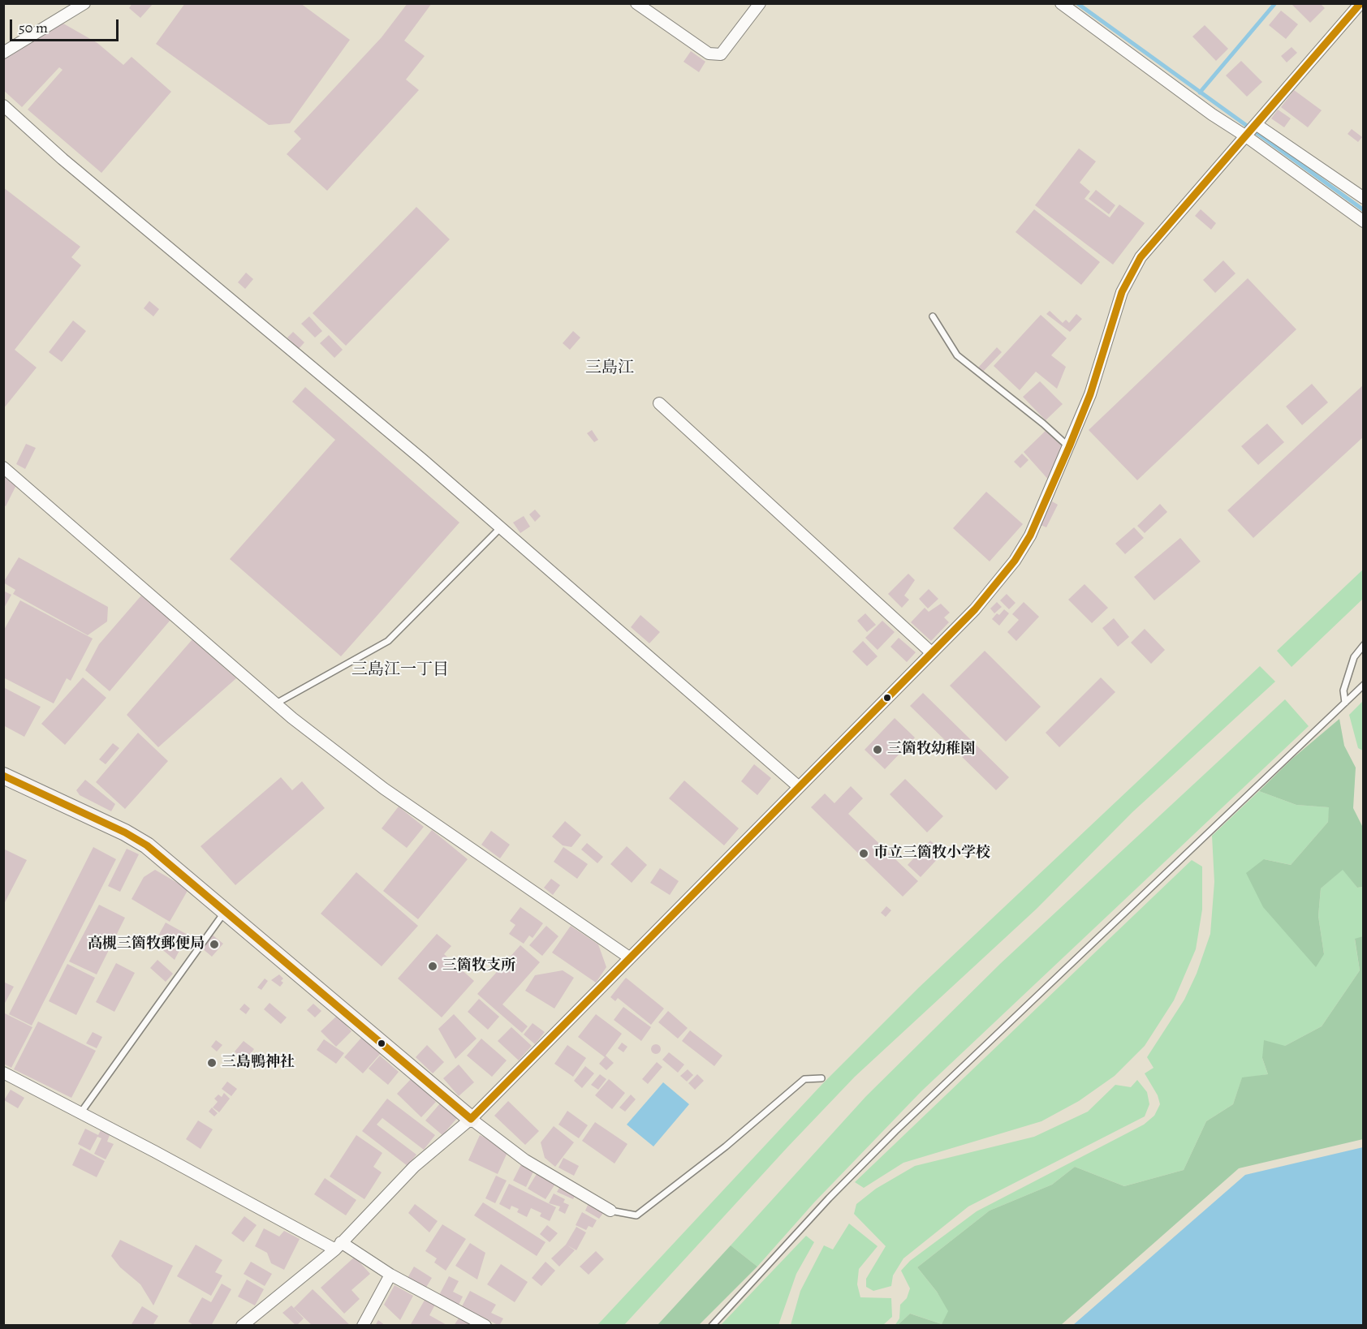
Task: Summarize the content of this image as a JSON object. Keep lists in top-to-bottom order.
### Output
{
  "districts": ["三島江", "三島江一丁目"],
  "places": [
    "三箇牧幼稚園",
    "市立三箇牧小学校",
    "高槻三箇牧郵便局",
    "三箇牧支所",
    "三島鴨神社"
  ],
  "scale_bar": "50 m"
}
